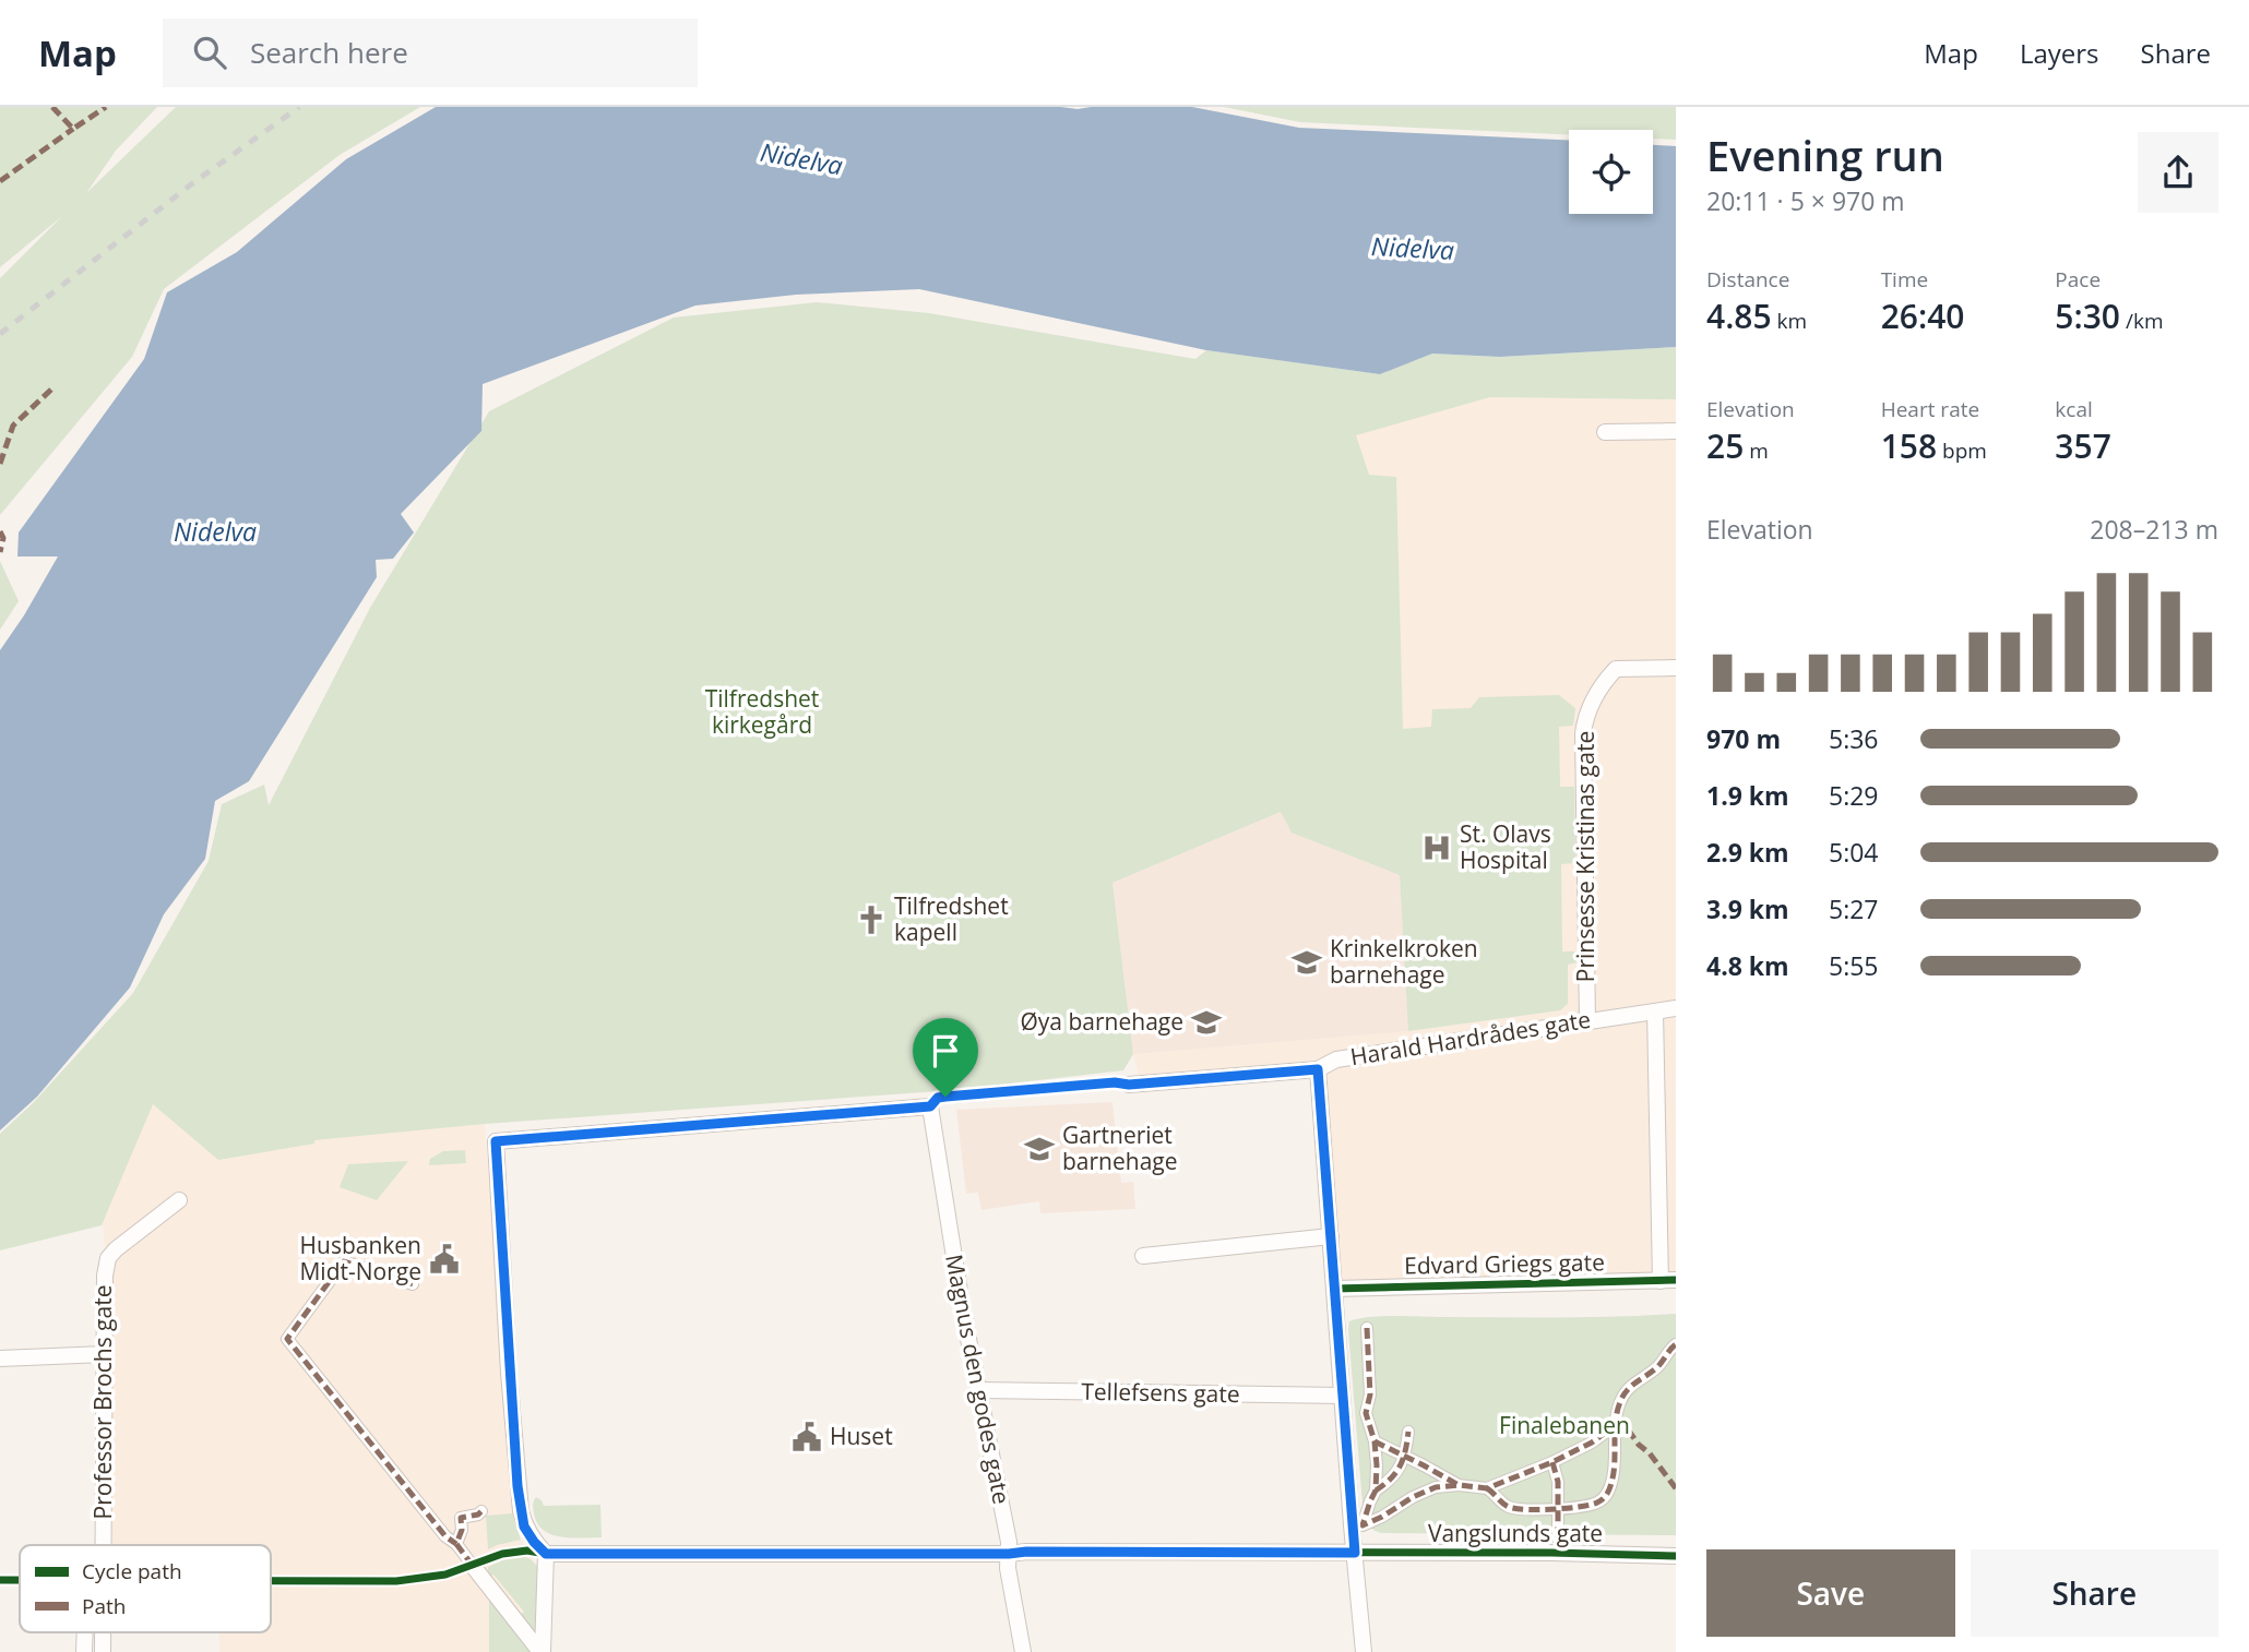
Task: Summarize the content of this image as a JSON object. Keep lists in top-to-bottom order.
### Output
{
  "streets": {
    "street": [
      "Prinsesse Kristinas gate",
      "Harald Hardrådes gate",
      "Edvard Griegs gate",
      "Magnus den godes gate",
      "Tellefsens gate",
      "Professor Brochs gate",
      "Vangslunds gate"
    ]
  },
  "crossings": [
    ["Prinsesse Kristinas gate", "Harald Hardrådes gate"],
    ["Magnus den godes gate", "Tellefsens gate"],
    ["Magnus den godes gate", "Vangslunds gate"]
  ],
  "water": ["Nidelva"],
  "parks": ["Tilfredshet kirkegård", "Finalebanen"],
  "places": {
    "hospital": ["St. Olavs Hospital"],
    "church": ["Tilfredshet kapell"],
    "school or university": ["Krinkelkroken barnehage", "Øya barnehage", "Gartneriet barnehage"],
    "public building": ["Husbanken Midt-Norge", "Huset"]
  },
  "legend": ["Cycle path", "Path"],
  "page": {
    "header": "Map",
    "search": "Search here",
    "nav": ["Map", "Layers", "Share"],
    "heading": ["Evening run", "20:11 · 5 × 970 m"],
    "stats": [
      ["Distance", "4.85 km"],
      ["Time", "26:40"],
      ["Pace", "5:30 /km"],
      ["Elevation", "25 m"],
      ["Heart rate", "158 bpm"],
      ["kcal", "357"]
    ],
    "chart": ["Elevation", "208–213 m"],
    "list": [
      {
        "name": "970 m",
        "note": "5:36"
      },
      {
        "name": "1.9 km",
        "note": "5:29"
      },
      {
        "name": "2.9 km",
        "note": "5:04"
      },
      {
        "name": "3.9 km",
        "note": "5:27"
      },
      {
        "name": "4.8 km",
        "note": "5:55"
      }
    ],
    "buttons": ["Save", "Share"]
  }
}
